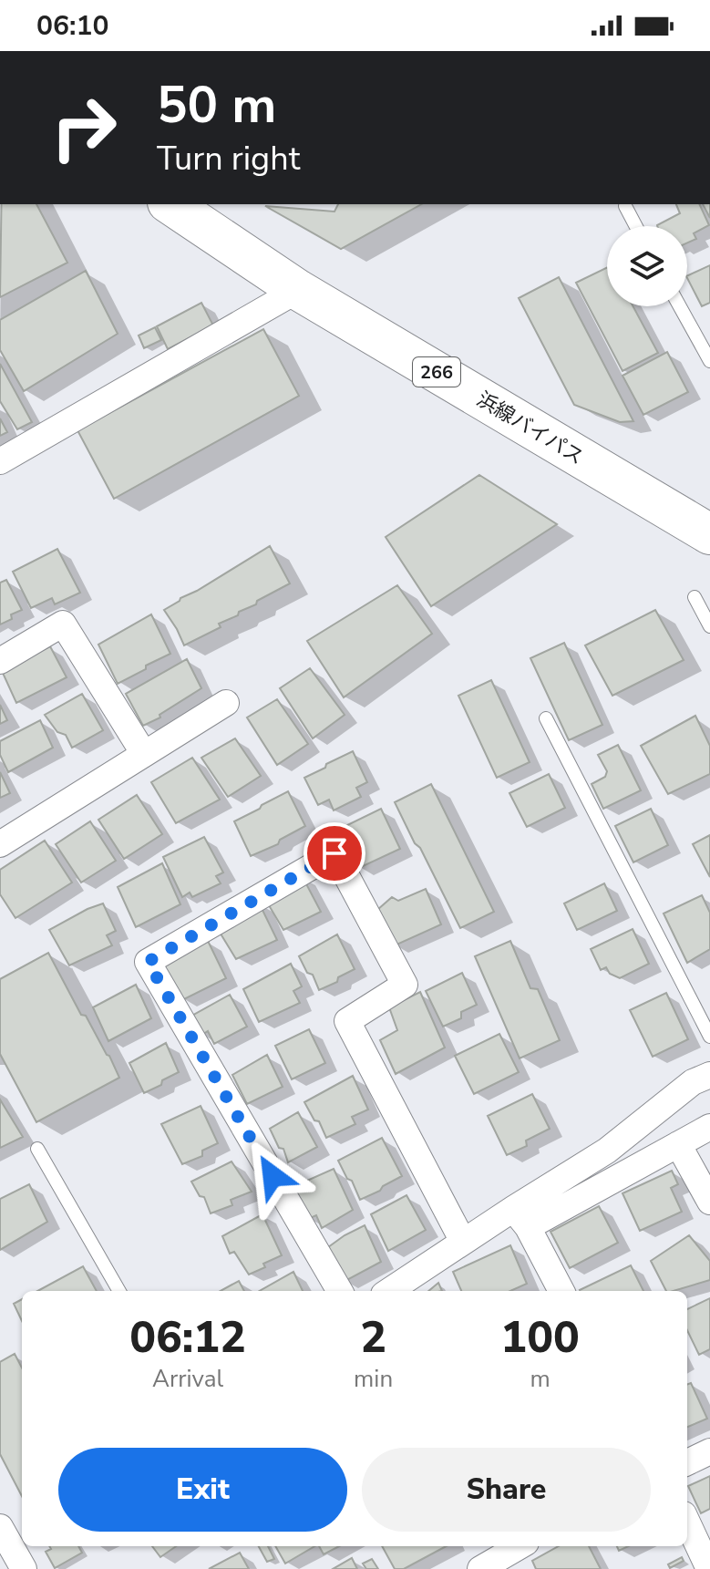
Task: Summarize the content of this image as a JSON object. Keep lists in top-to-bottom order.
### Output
{
  "streets": {
    "highway": ["266", "浜線バイパス"]
  },
  "page": {
    "status": "06:10",
    "turn": ["50 m", "Turn right"],
    "eta": [
      "06:12",
      "Arrival",
      "2",
      "min",
      "100",
      "m"
    ],
    "buttons": ["Exit", "Share"]
  }
}
